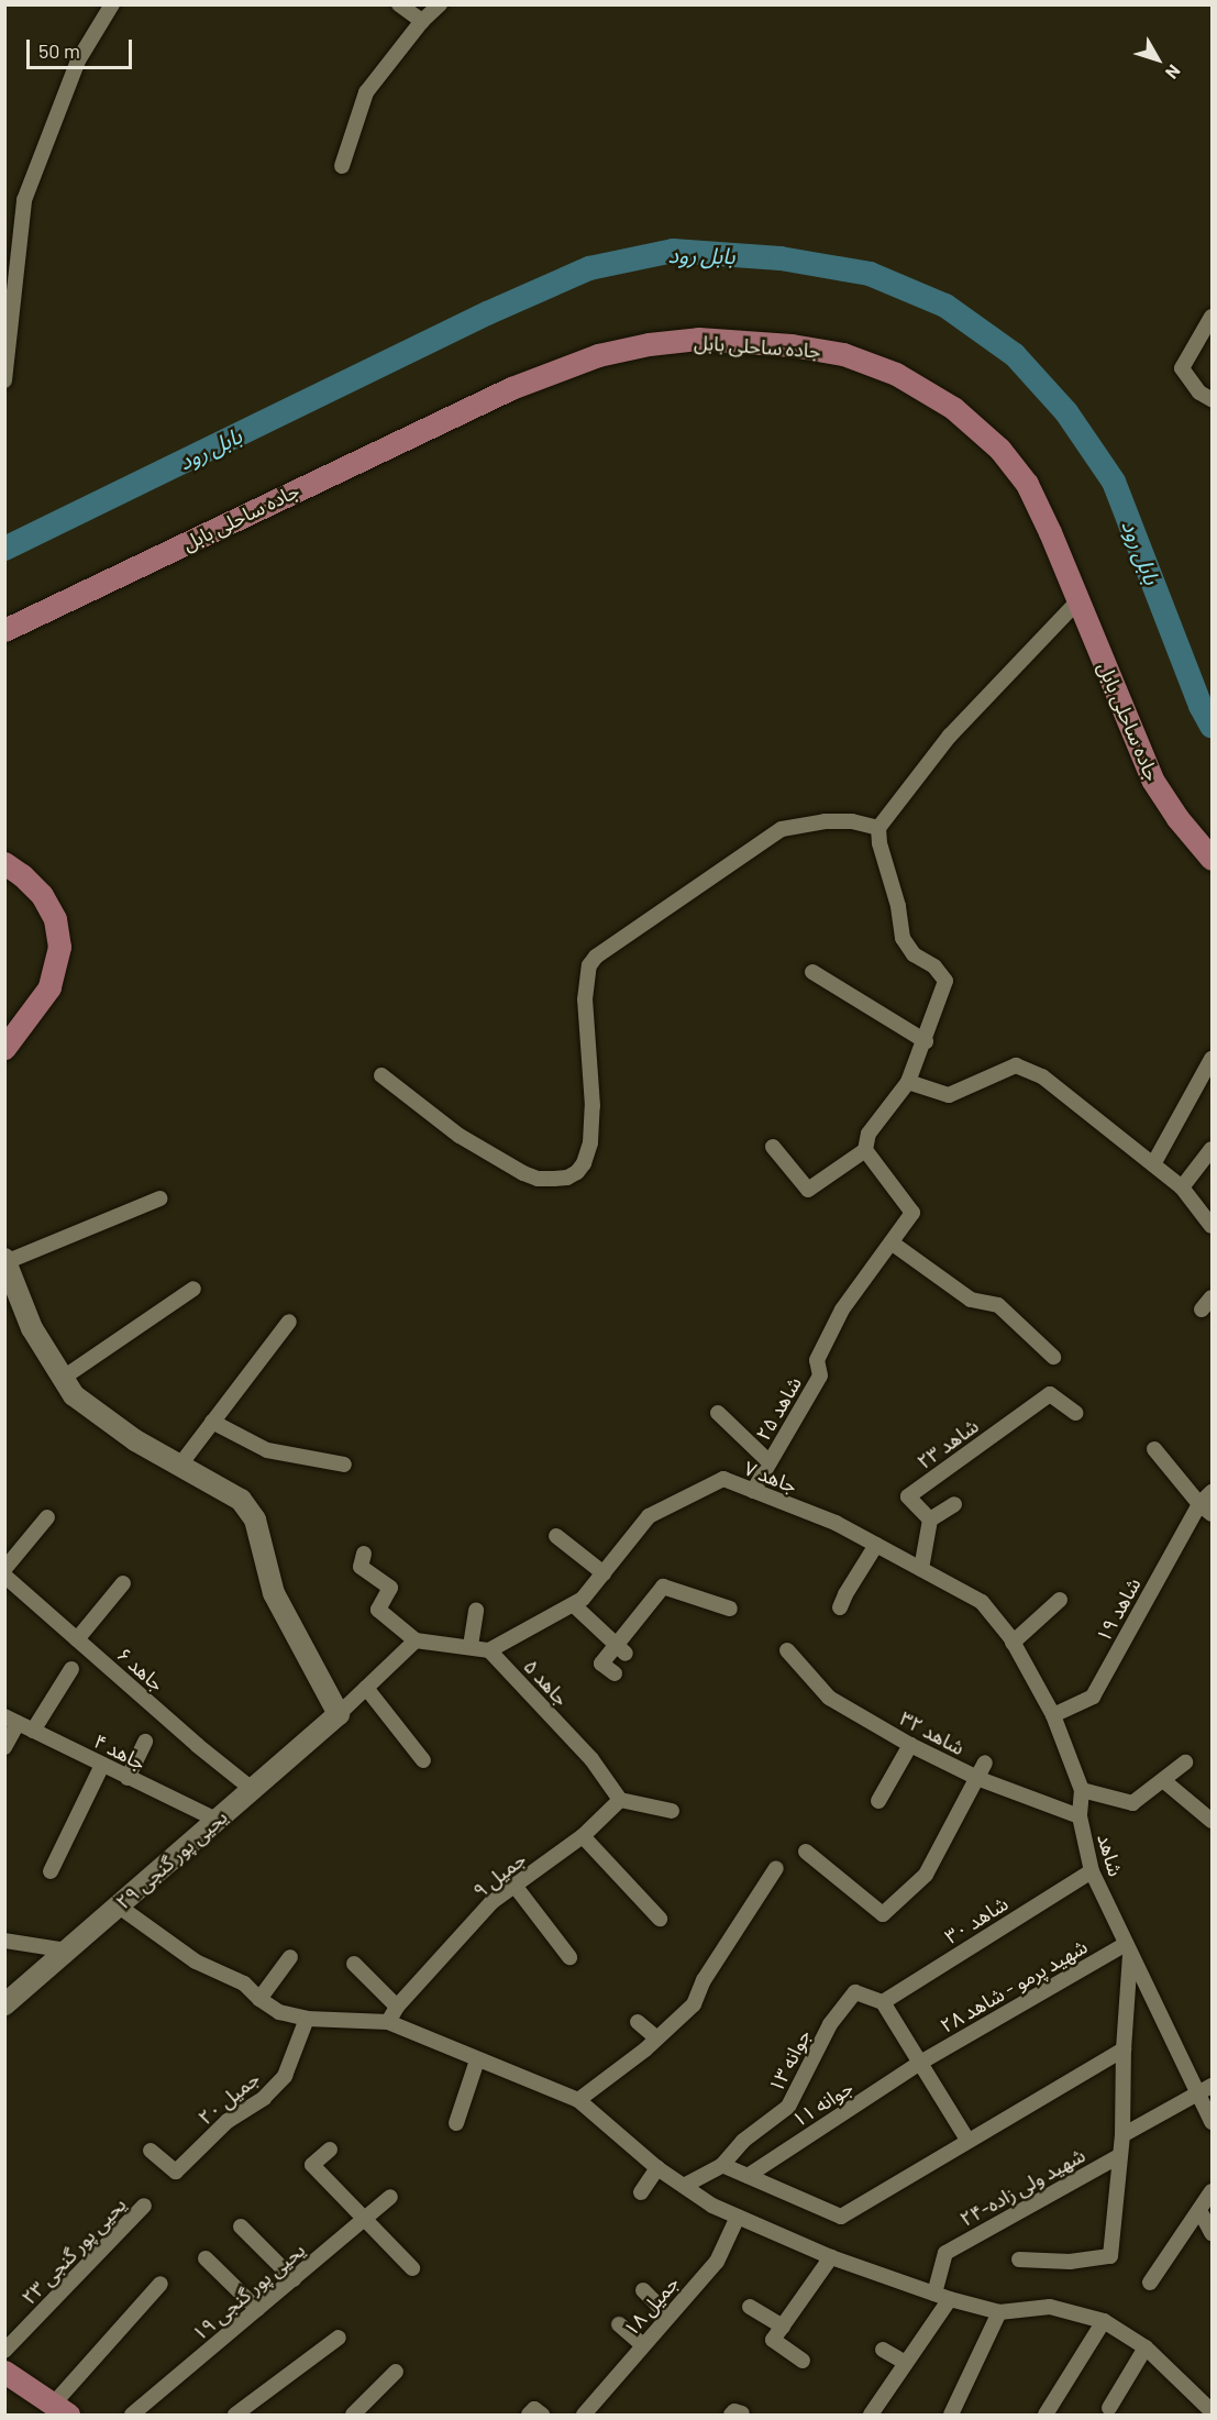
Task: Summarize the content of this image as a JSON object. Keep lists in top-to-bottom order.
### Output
{
  "streets": {
    "main road": ["جاده ساحلی بابل", "یحیی پور گنجی ۲۹"],
    "street": [
      "شاهد ۲۵",
      "شاهد ۲۳",
      "جاهد ۷",
      "شاهد ۱۹",
      "جاهد ۶",
      "جاهد ۵",
      "شاهد ۳۲",
      "جاهد ۴",
      "شاهد",
      "جمیل ۹",
      "شاهد ۳۰",
      "شهید پرمو - شاهد ۲۸",
      "جوانه ۱۳",
      "جمیل ۲۰",
      "جوانه ۱۱",
      "شهید ولی زاده-۲۴",
      "یحیی پور گنجی ۲۳",
      "یحیی پور گنجی ۱۹",
      "جمیل ۱۸"
    ]
  },
  "crossings": [
    ["شاهد ۲۵", "جاهد ۷"],
    ["جاهد ۷", "جاهد ۵"],
    ["جاهد ۷", "شاهد"],
    ["شاهد ۱۹", "شاهد"],
    ["جاهد ۶", "یحیی پور گنجی ۲۹"],
    ["جاهد ۵", "جمیل ۹"],
    ["شاهد ۳۲", "شاهد"],
    ["جاهد ۴", "یحیی پور گنجی ۲۹"],
    ["شاهد", "شاهد ۳۰"],
    ["شاهد", "شهید پرمو - شاهد ۲۸"],
    ["شاهد ۳۰", "جوانه ۱۳"],
    ["شهید پرمو - شاهد ۲۸", "جوانه ۱۱"]
  ],
  "water": ["بابل رود"],
  "scale_bar": "50 m",
  "north": "bottom right"
}
